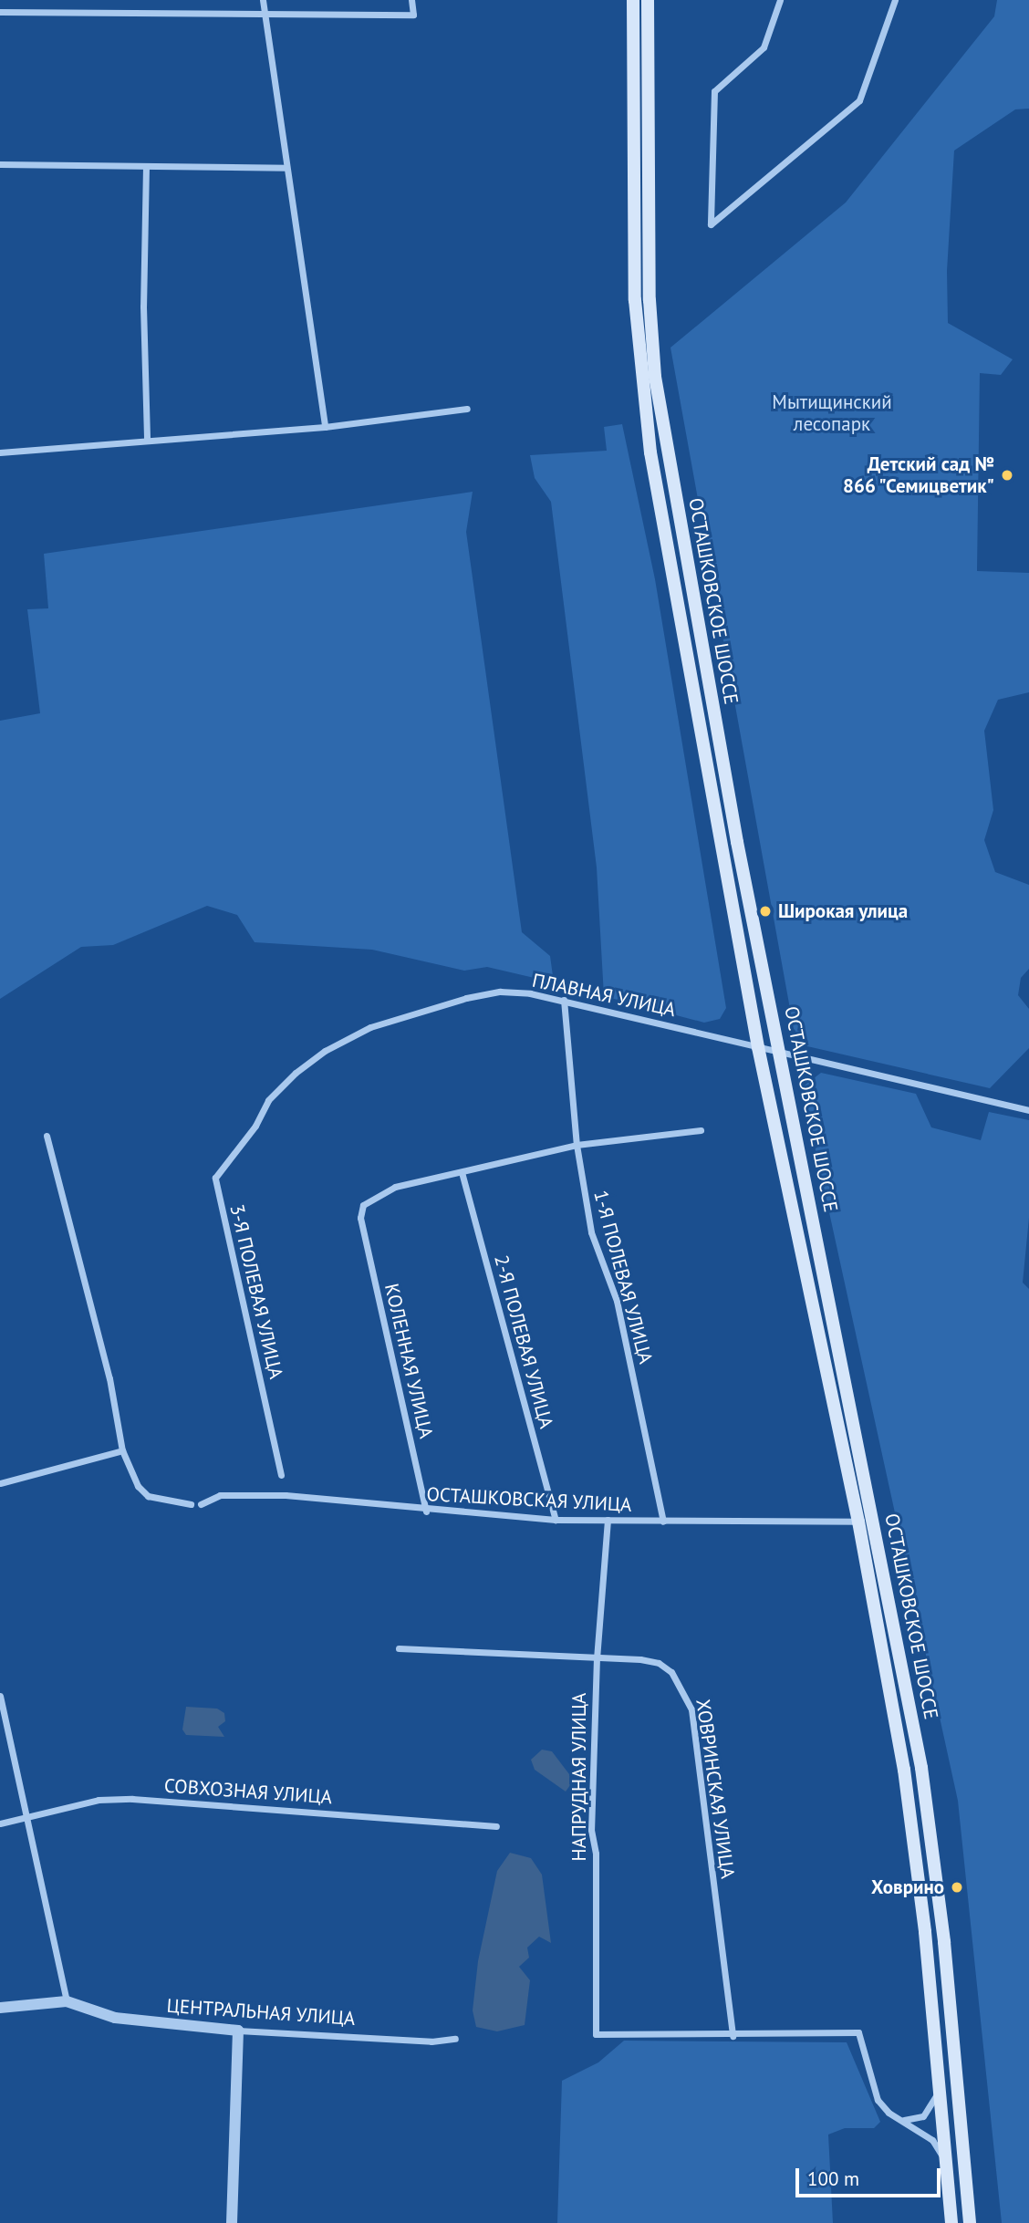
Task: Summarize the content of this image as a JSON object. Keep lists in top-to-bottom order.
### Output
{
  "streets": {
    "main road": ["ОСТАШКОВСКОЕ ШОССЕ"],
    "street": [
      "ПЛАВНАЯ УЛИЦА",
      "1-Я ПОЛЕВАЯ УЛИЦА",
      "3-Я ПОЛЕВАЯ УЛИЦА",
      "2-Я ПОЛЕВАЯ УЛИЦА",
      "КОЛЕННАЯ УЛИЦА",
      "ОСТАШКОВСКАЯ УЛИЦА",
      "НАПРУДНАЯ УЛИЦА",
      "ХОВРИНСКАЯ УЛИЦА",
      "СОВХОЗНАЯ УЛИЦА",
      "ЦЕНТРАЛЬНАЯ УЛИЦА"
    ]
  },
  "crossings": [
    ["ОСТАШКОВСКОЕ ШОССЕ", "ПЛАВНАЯ УЛИЦА"],
    ["ОСТАШКОВСКОЕ ШОССЕ", "ОСТАШКОВСКАЯ УЛИЦА"],
    ["ПЛАВНАЯ УЛИЦА", "1-Я ПОЛЕВАЯ УЛИЦА"],
    ["ПЛАВНАЯ УЛИЦА", "3-Я ПОЛЕВАЯ УЛИЦА"],
    ["1-Я ПОЛЕВАЯ УЛИЦА", "ОСТАШКОВСКАЯ УЛИЦА"],
    ["2-Я ПОЛЕВАЯ УЛИЦА", "КОЛЕННАЯ УЛИЦА"],
    ["2-Я ПОЛЕВАЯ УЛИЦА", "ОСТАШКОВСКАЯ УЛИЦА"],
    ["КОЛЕННАЯ УЛИЦА", "ОСТАШКОВСКАЯ УЛИЦА"],
    ["ОСТАШКОВСКАЯ УЛИЦА", "НАПРУДНАЯ УЛИЦА"],
    ["НАПРУДНАЯ УЛИЦА", "ХОВРИНСКАЯ УЛИЦА"]
  ],
  "parks": ["Мытищинский лесопарк"],
  "places": ["Детский сад № 866 \"Семицветик\"", "Широкая улица", "Ховрино"],
  "scale_bar": "100 m"
}
